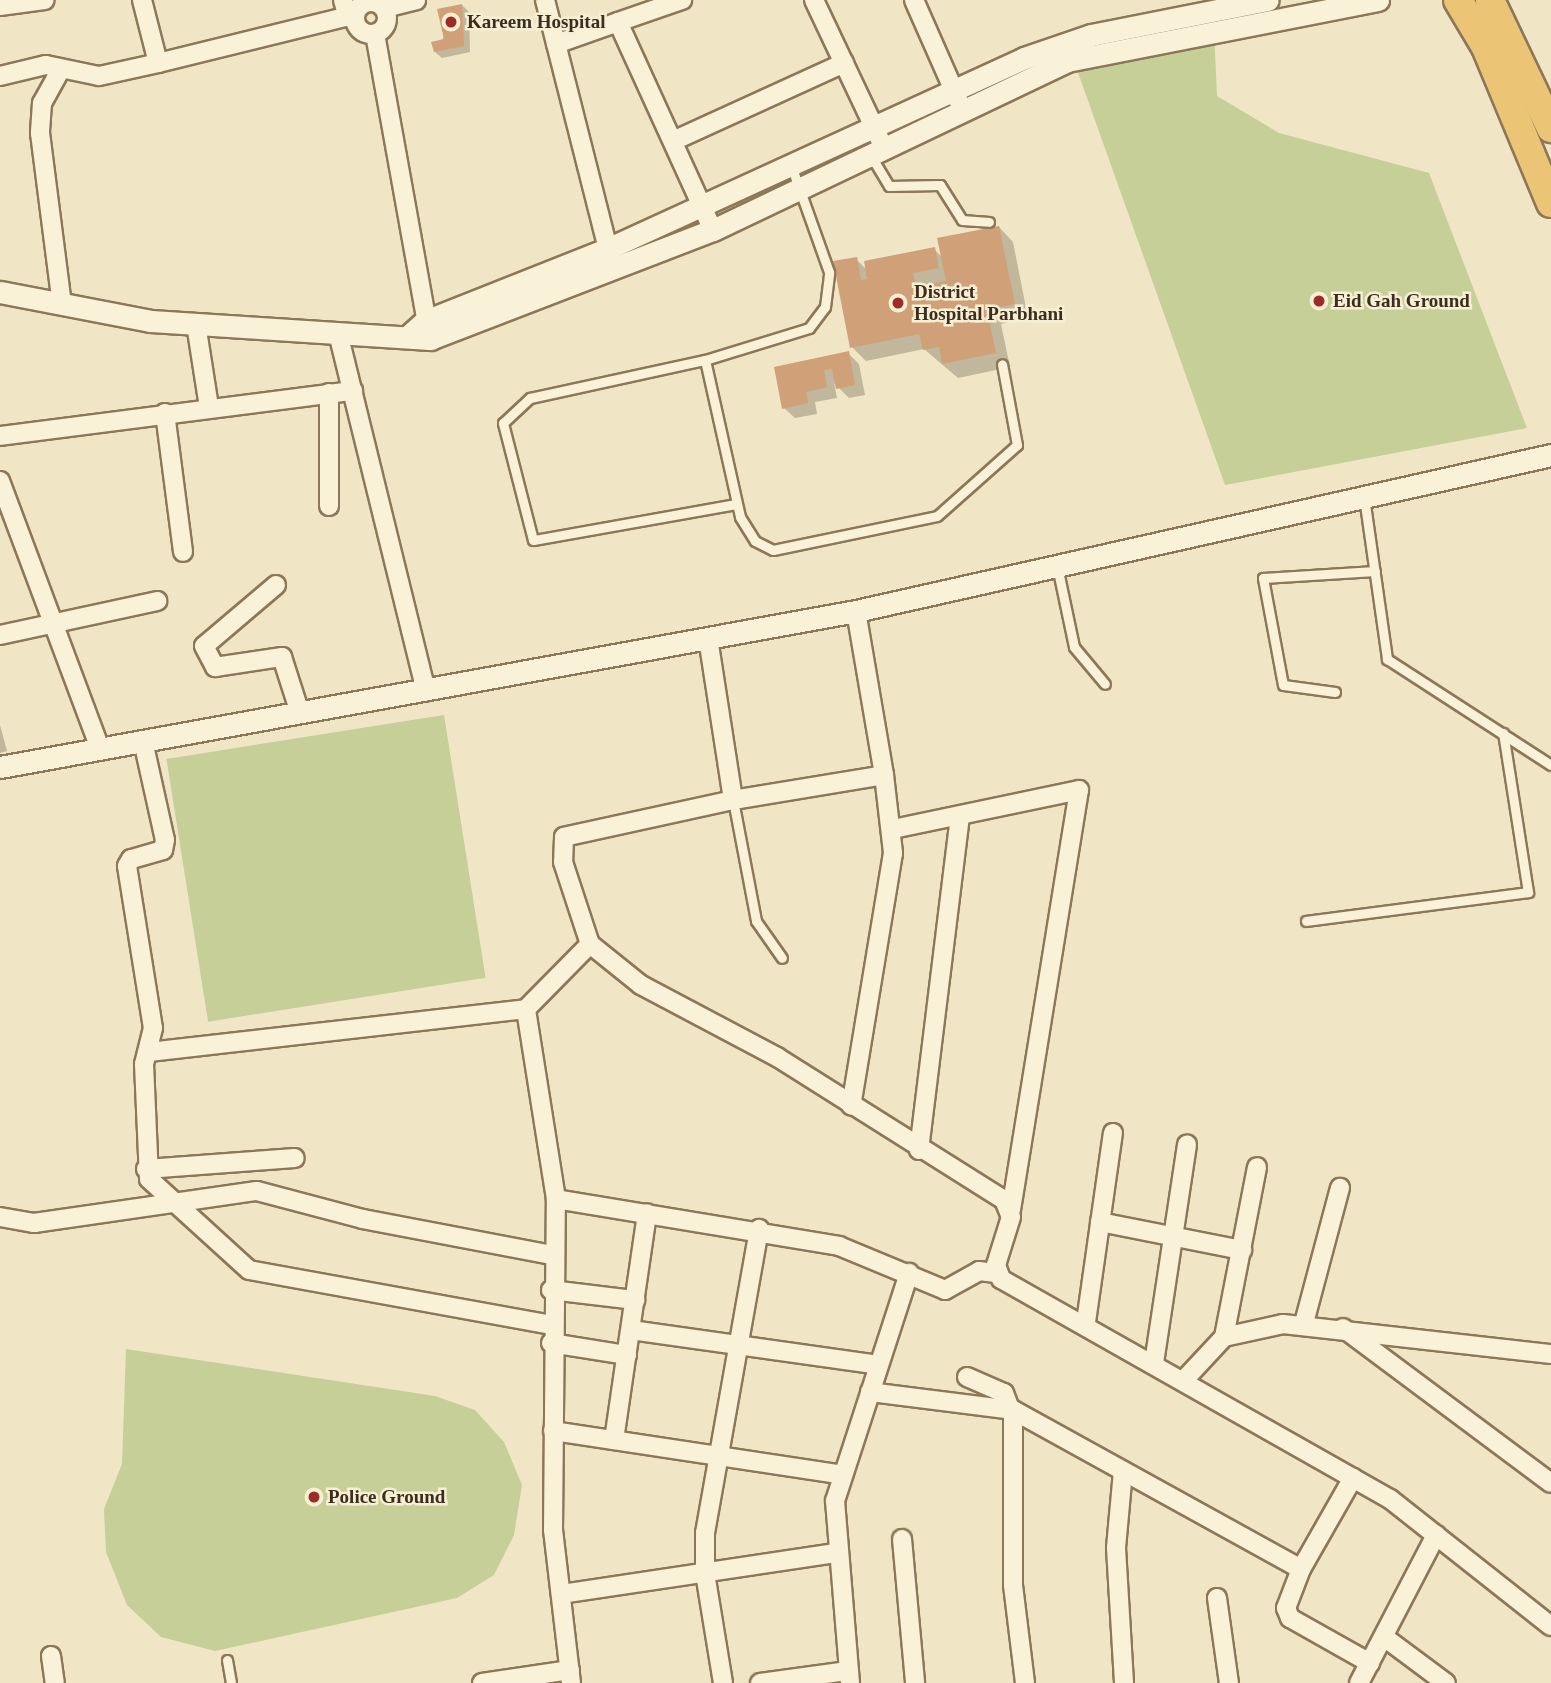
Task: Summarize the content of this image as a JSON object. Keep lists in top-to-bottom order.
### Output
{
  "places": [
    "Kareem Hospital",
    "Eid Gah Ground",
    "District Hospital Parbhani",
    "Police Ground"
  ]
}
